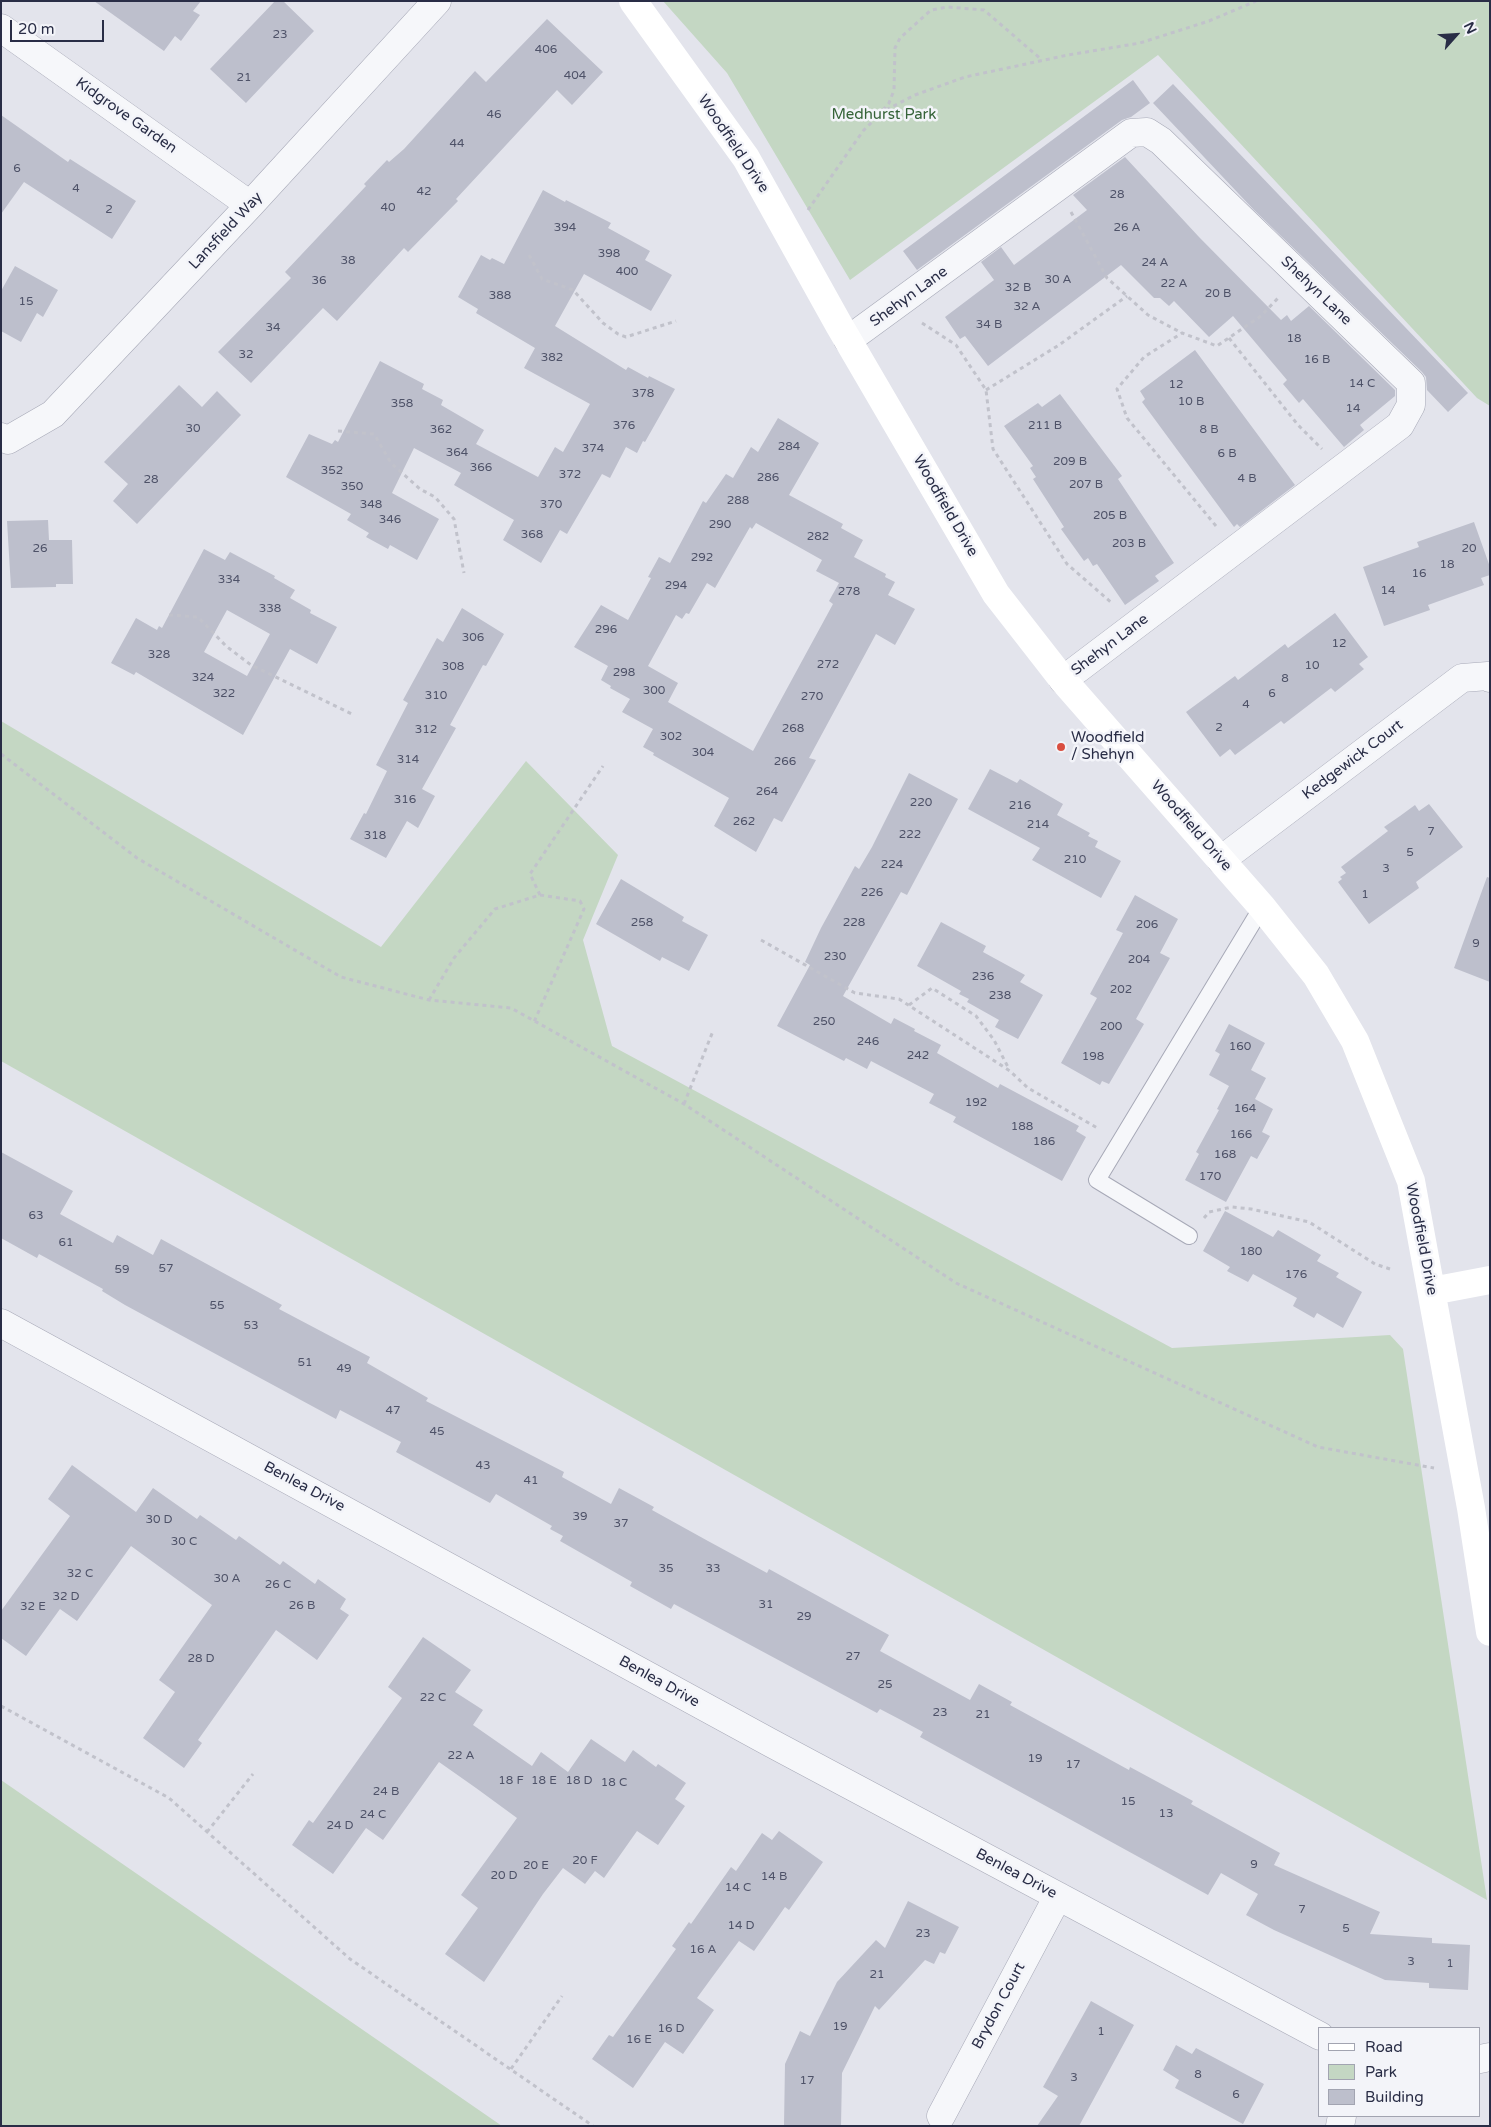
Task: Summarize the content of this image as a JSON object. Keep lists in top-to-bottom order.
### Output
{
  "streets": {
    "street": [
      "Kidgrove Garden",
      "Woodfield Drive",
      "Lansfield Way",
      "Shehyn Lane",
      "Kedgewick Court",
      "Benlea Drive",
      "Brydon Court"
    ]
  },
  "crossings": [
    ["Kidgrove Garden", "Lansfield Way"],
    ["Woodfield Drive", "Shehyn Lane"],
    ["Woodfield Drive", "Kedgewick Court"],
    ["Benlea Drive", "Brydon Court"]
  ],
  "parks": ["Medhurst Park"],
  "places": ["Woodfield / Shehyn"],
  "house_numbers": [
    "23",
    "406",
    "404",
    "21",
    "46",
    "44",
    "6",
    "4",
    "42",
    "28",
    "40",
    "2",
    "394",
    "26 A",
    "398",
    "38",
    "24 A",
    "400",
    "30 A",
    "36",
    "22 A",
    "32 B",
    "20 B",
    "388",
    "15",
    "32 A",
    "34 B",
    "34",
    "18",
    "32",
    "382",
    "16 B",
    "14 C",
    "12",
    "378",
    "10 B",
    "358",
    "14",
    "376",
    "211 B",
    "30",
    "362",
    "8 B",
    "284",
    "374",
    "364",
    "6 B",
    "209 B",
    "366",
    "352",
    "372",
    "286",
    "4 B",
    "28",
    "207 B",
    "350",
    "288",
    "348",
    "370",
    "205 B",
    "346",
    "290",
    "368",
    "282",
    "203 B",
    "26",
    "20",
    "292",
    "18",
    "16",
    "334",
    "294",
    "14",
    "278",
    "338",
    "296",
    "306",
    "12",
    "328",
    "272",
    "10",
    "308",
    "298",
    "324",
    "8",
    "300",
    "322",
    "6",
    "310",
    "270",
    "4",
    "2",
    "268",
    "312",
    "302",
    "304",
    "314",
    "266",
    "264",
    "316",
    "220",
    "216",
    "262",
    "214",
    "7",
    "222",
    "318",
    "5",
    "210",
    "224",
    "3",
    "226",
    "1",
    "258",
    "228",
    "206",
    "9",
    "230",
    "204",
    "236",
    "202",
    "238",
    "250",
    "200",
    "246",
    "160",
    "242",
    "198",
    "192",
    "164",
    "188",
    "166",
    "186",
    "168",
    "170",
    "63",
    "61",
    "180",
    "57",
    "59",
    "176",
    "55",
    "53",
    "51",
    "49",
    "47",
    "45",
    "43",
    "41",
    "39",
    "30 D",
    "37",
    "30 C",
    "35",
    "33",
    "32 C",
    "30 A",
    "26 C",
    "32 D",
    "31",
    "26 B",
    "32 E",
    "29",
    "27",
    "28 D",
    "25",
    "22 C",
    "23",
    "21",
    "22 A",
    "19",
    "17",
    "18 F",
    "18 E",
    "18 D",
    "18 C",
    "24 B",
    "15",
    "13",
    "24 C",
    "24 D",
    "20 F",
    "9",
    "20 E",
    "20 D",
    "14 B",
    "14 C",
    "7",
    "14 D",
    "5",
    "23",
    "16 A",
    "3",
    "1",
    "21",
    "19",
    "16 D",
    "1",
    "16 E",
    "8",
    "3",
    "17",
    "6"
  ],
  "legend": ["Road", "Park", "Building"],
  "scale_bar": "20 m",
  "north": "top right"
}
